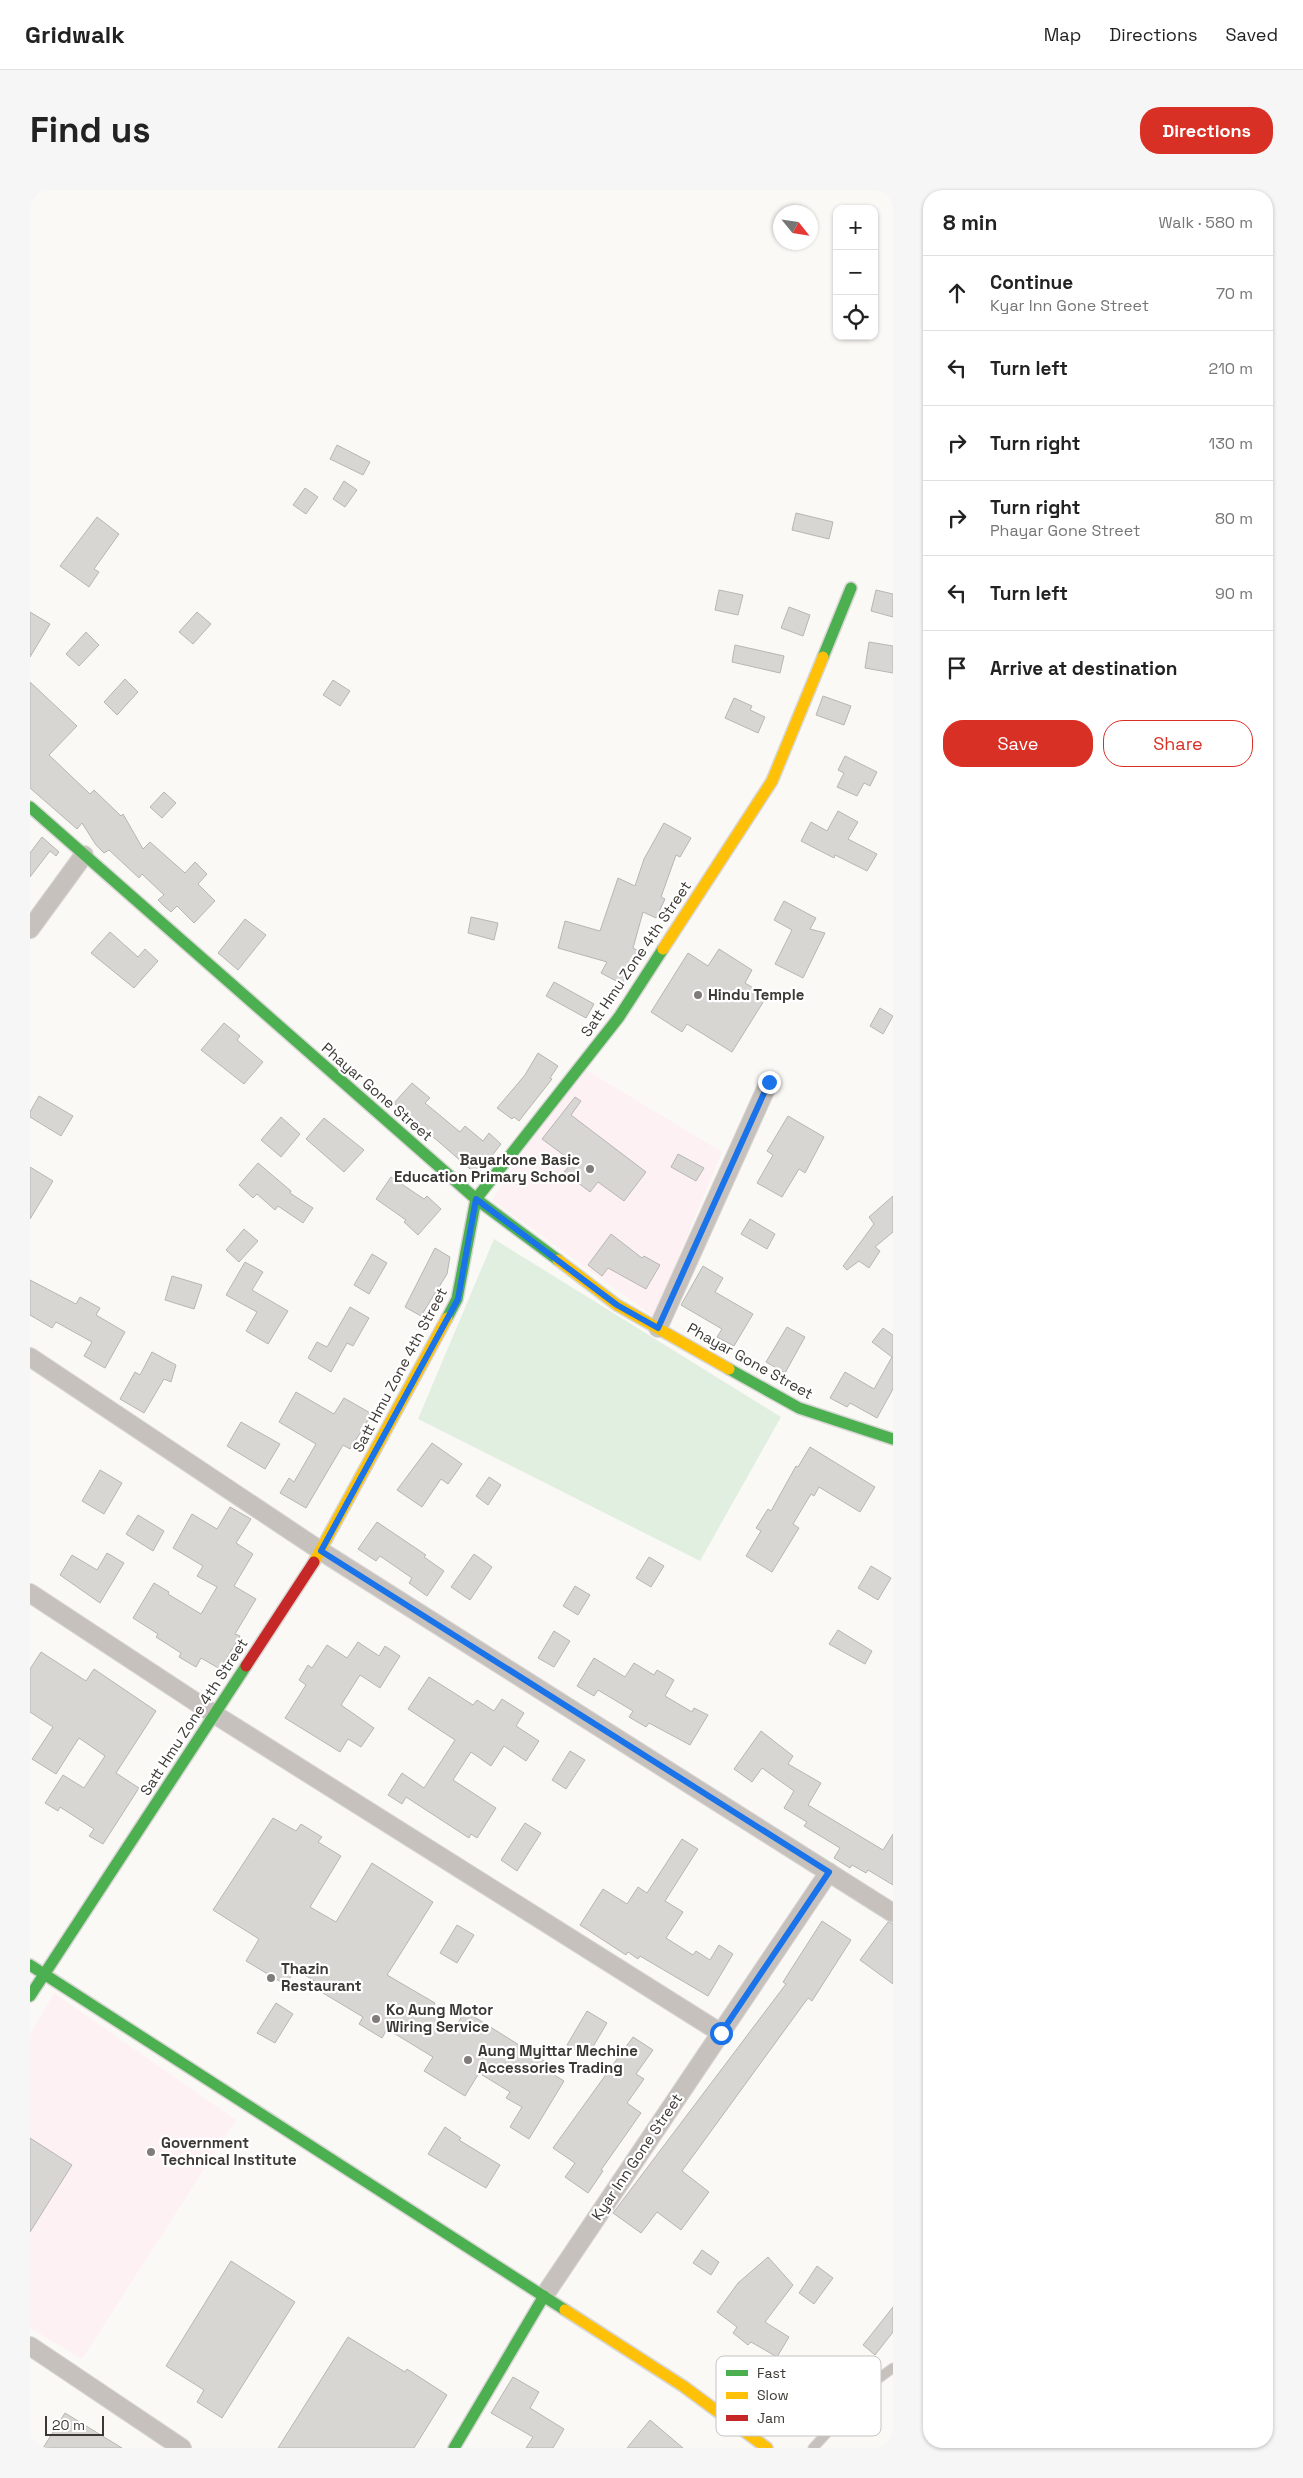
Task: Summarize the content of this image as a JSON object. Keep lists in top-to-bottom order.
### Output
{
  "streets": {
    "street": ["Satt Hmu Zone 4th Street", "Phayar Gone Street", "Kyar Inn Gone Street"]
  },
  "crossings": [
    ["Satt Hmu Zone 4th Street", "Phayar Gone Street"]
  ],
  "places": [
    "Hindu Temple",
    "Bayarkone Basic Education Primary School",
    "Thazin Restaurant",
    "Ko Aung Motor Wiring Service",
    "Aung Myittar Mechine Accessories Trading",
    "Government Technical Institute"
  ],
  "legend": ["Fast", "Slow", "Jam"],
  "scale_bar": "20 m",
  "north": "bottom right",
  "page": {
    "header": "Gridwalk",
    "nav": ["Map", "Directions", "Saved"],
    "buttons": [
      "Directions",
      ["Save", "Share"]
    ],
    "title": "Find us",
    "heading": ["8 min", "Walk · 580 m"],
    "map_buttons": ["+", "−"],
    "list": [
      ["Continue", "Kyar Inn Gone Street", "70 m"],
      ["Turn left", "210 m"],
      ["Turn right", "130 m"],
      ["Turn right", "Phayar Gone Street", "80 m"],
      ["Turn left", "90 m"],
      "Arrive at destination"
    ],
    "scale": "20 m"
  }
}
